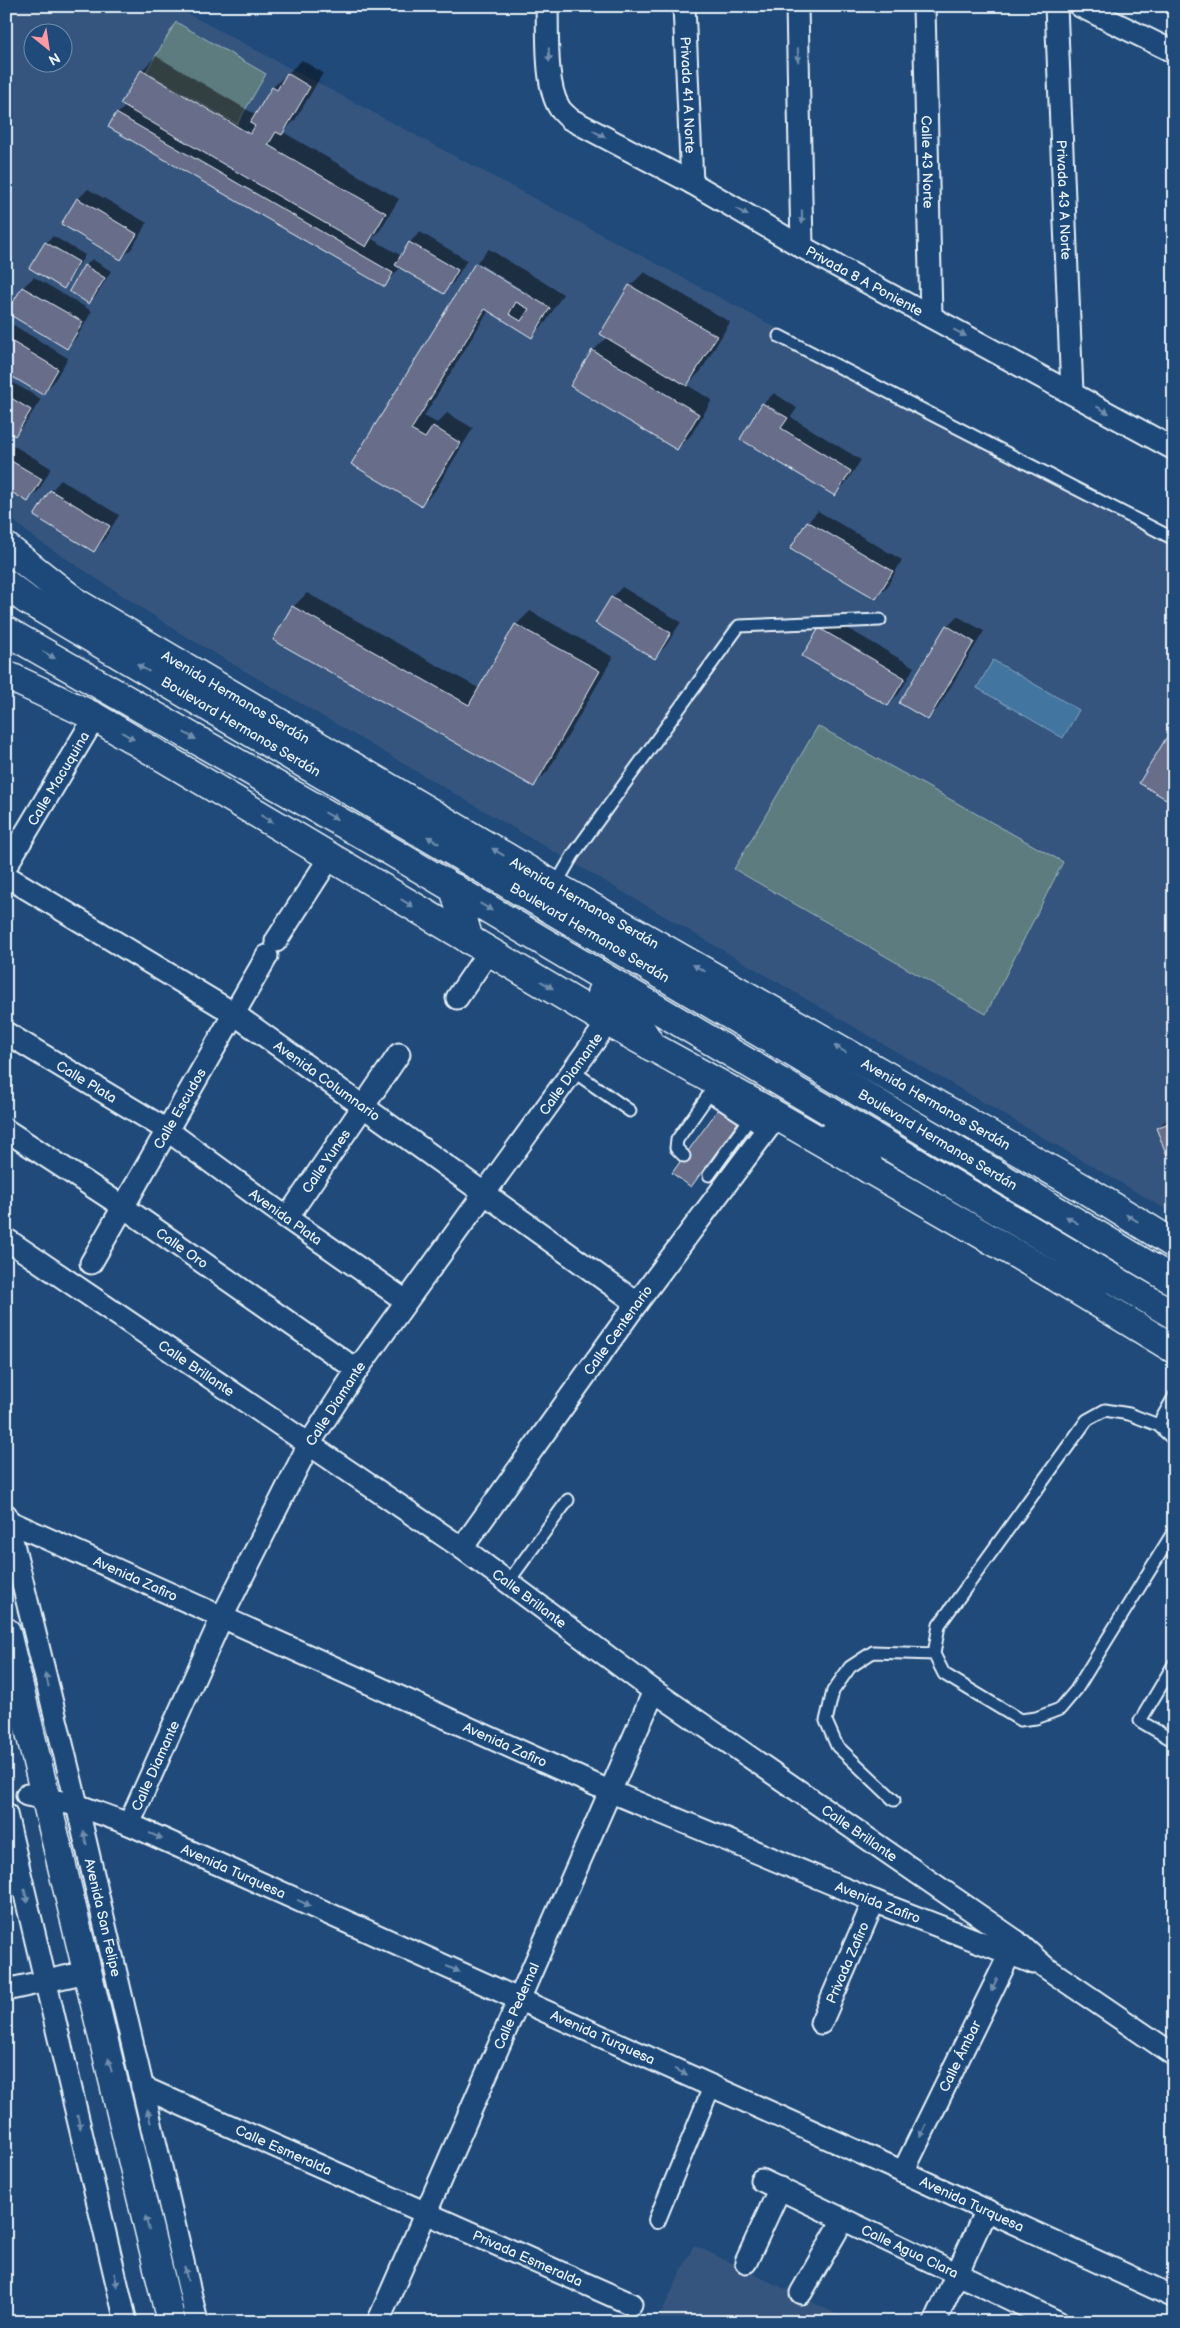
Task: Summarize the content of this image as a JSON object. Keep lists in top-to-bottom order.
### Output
{
  "streets": {
    "main road": ["Avenida Hermanos Serdán", "Boulevard Hermanos Serdán", "Avenida San Felipe"],
    "street": [
      "Privada 41 A Norte",
      "Calle 43 Norte",
      "Privada 43 A Norte",
      "Privada 8 A Poniente",
      "Calle Macuquina",
      "Calle Diamante",
      "Avenida Columnario",
      "Calle Plata",
      "Calle Escudos",
      "Calle Yunes",
      "Avenida Plata",
      "Calle Oro",
      "Calle Centenario",
      "Calle Brillante",
      "Avenida Zafiro",
      "Avenida Turquesa",
      "Privada Zafiro",
      "Calle Pedernal",
      "Calle Ámbar",
      "Calle Esmeralda",
      "Calle Agua Clara",
      "Privada Esmeralda"
    ]
  },
  "crossings": [
    ["Privada 41 A Norte", "Privada 8 A Poniente"],
    ["Calle 43 Norte", "Privada 8 A Poniente"],
    ["Privada 43 A Norte", "Privada 8 A Poniente"],
    ["Calle Diamante", "Avenida Columnario"],
    ["Calle Diamante", "Avenida Plata"],
    ["Calle Diamante", "Calle Oro"],
    ["Calle Diamante", "Calle Brillante"],
    ["Calle Diamante", "Avenida Zafiro"],
    ["Calle Diamante", "Avenida Turquesa"],
    ["Avenida Columnario", "Calle Escudos"],
    ["Avenida Columnario", "Calle Yunes"],
    ["Avenida Columnario", "Calle Centenario"],
    ["Calle Plata", "Calle Escudos"],
    ["Calle Plata", "Avenida Plata"],
    ["Calle Escudos", "Avenida Plata"],
    ["Calle Escudos", "Calle Oro"],
    ["Calle Yunes", "Avenida Plata"],
    ["Calle Centenario", "Calle Brillante"],
    ["Calle Brillante", "Avenida Zafiro"],
    ["Calle Brillante", "Calle Pedernal"],
    ["Calle Brillante", "Calle Ámbar"],
    ["Avenida Zafiro", "Avenida San Felipe"],
    ["Avenida Zafiro", "Privada Zafiro"],
    ["Avenida Zafiro", "Calle Pedernal"],
    ["Avenida Zafiro", "Calle Ámbar"],
    ["Avenida Turquesa", "Avenida San Felipe"],
    ["Avenida Turquesa", "Calle Pedernal"],
    ["Avenida Turquesa", "Calle Ámbar"],
    ["Avenida San Felipe", "Calle Esmeralda"],
    ["Calle Pedernal", "Calle Esmeralda"],
    ["Calle Pedernal", "Privada Esmeralda"],
    ["Calle Esmeralda", "Privada Esmeralda"]
  ],
  "one_way": ["Privada 8 A Poniente", "Avenida Turquesa", "Calle Ámbar"],
  "north": "bottom right"
}
